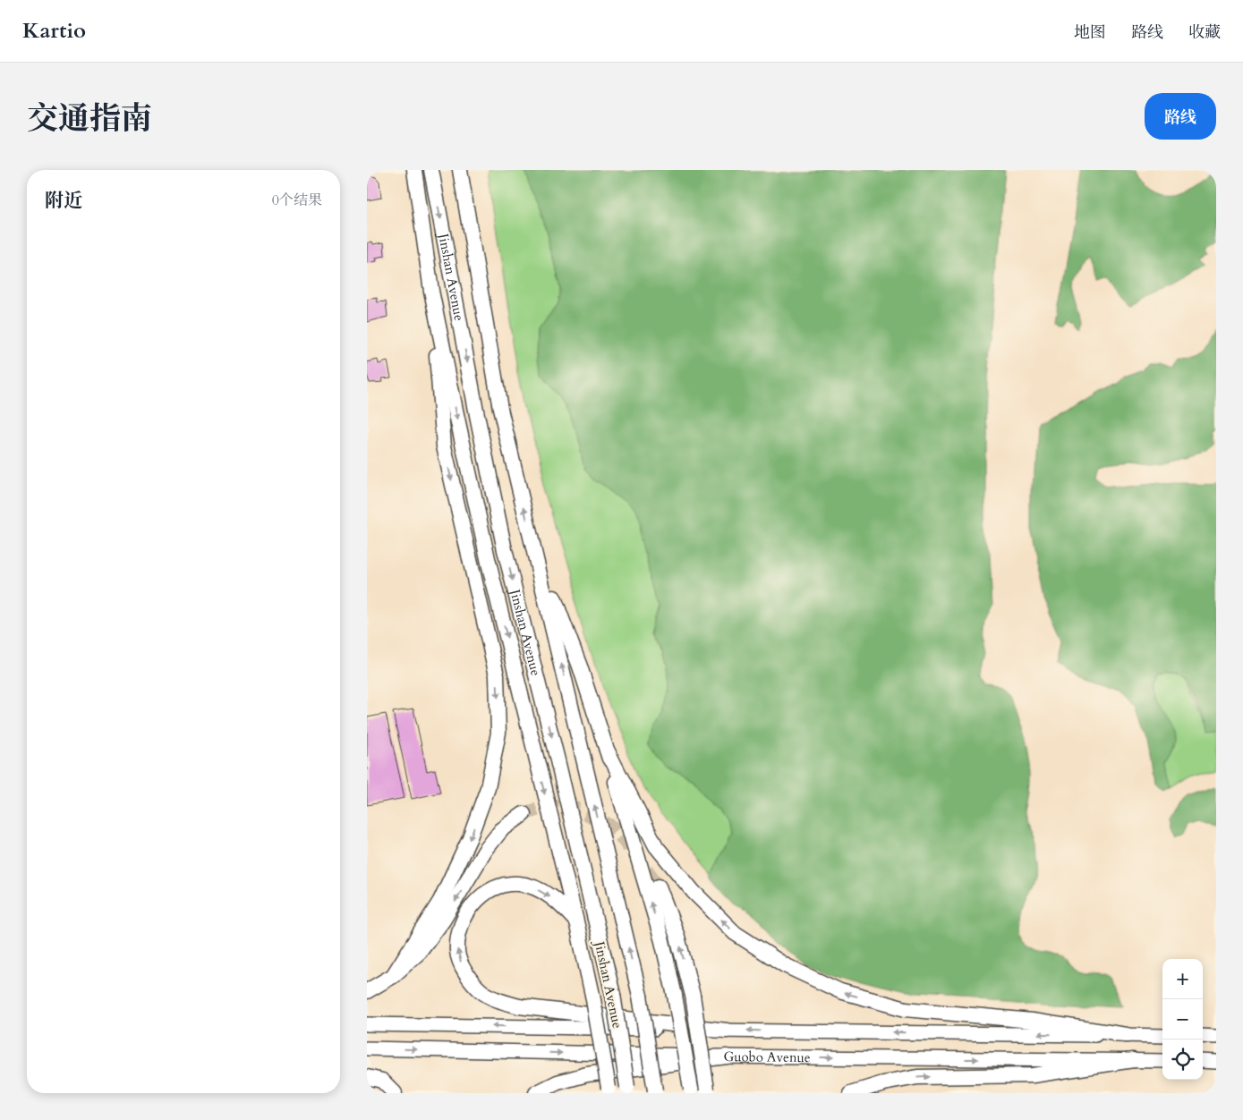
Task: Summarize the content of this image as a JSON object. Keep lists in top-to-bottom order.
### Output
{
  "streets": {
    "highway": ["Jinshan Avenue"],
    "main road": ["Guobo Avenue"]
  },
  "page": {
    "header": "Kartio",
    "nav": ["地图", "路线", "收藏"],
    "title": "交通指南",
    "buttons": "路线",
    "heading": ["附近", "0个结果"],
    "map_buttons": ["+", "−"]
  }
}
